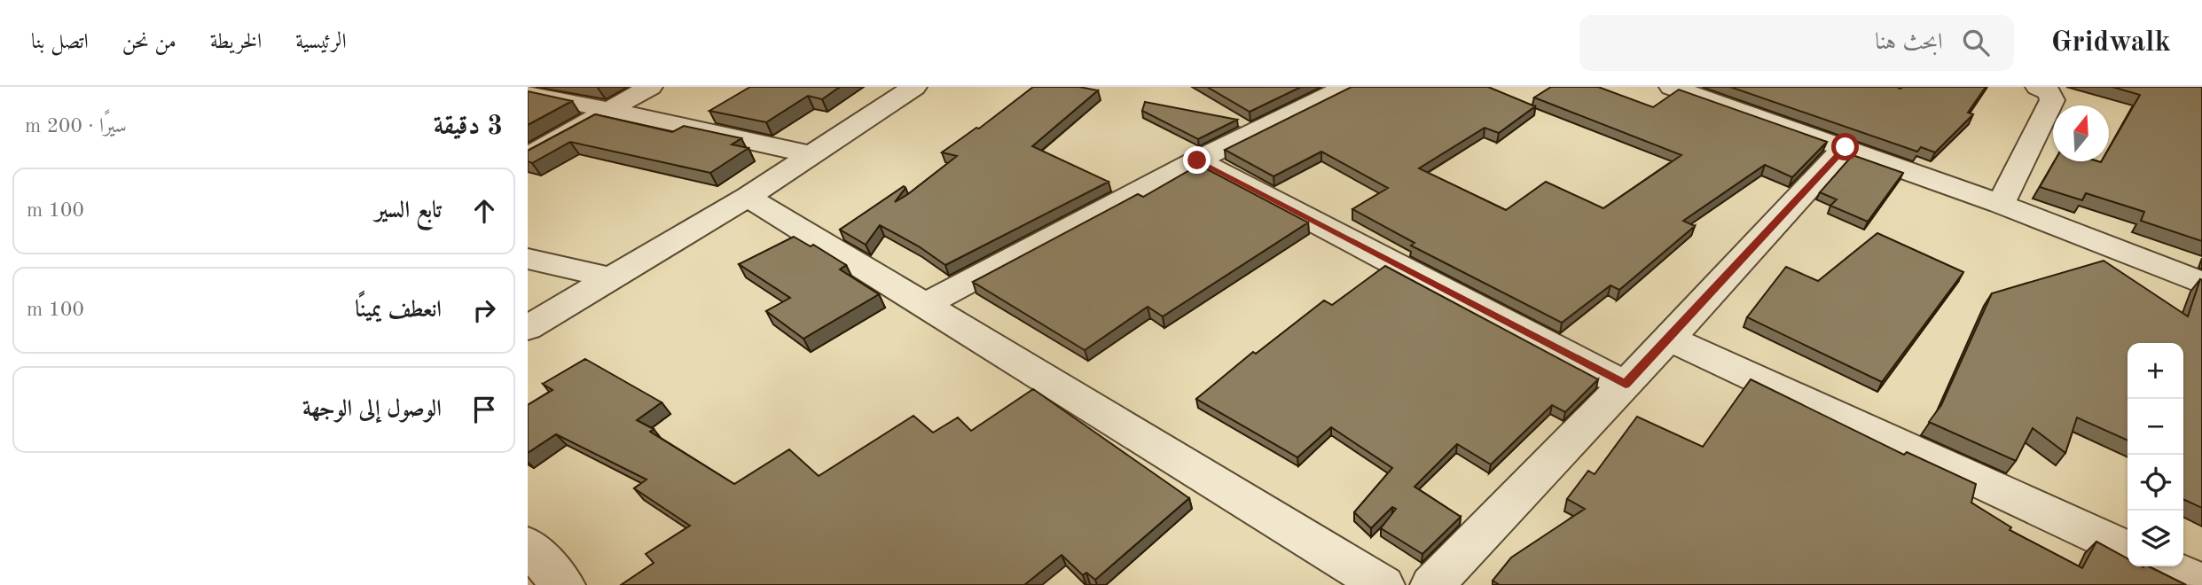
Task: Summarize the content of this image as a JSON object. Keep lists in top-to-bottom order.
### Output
{
  "north": "top",
  "page": {
    "header": "Gridwalk",
    "search": "ابحث هنا",
    "nav": [
      "الرئيسية",
      "الخريطة",
      "من نحن",
      "اتصل بنا"
    ],
    "heading": ["3 دقيقة", "سيرًا · 200 m"],
    "list": [
      ["تابع السير", "100 m"],
      ["انعطف يمينًا", "100 m"],
      "الوصول إلى الوجهة"
    ],
    "map_buttons": ["+", "−"]
  }
}
